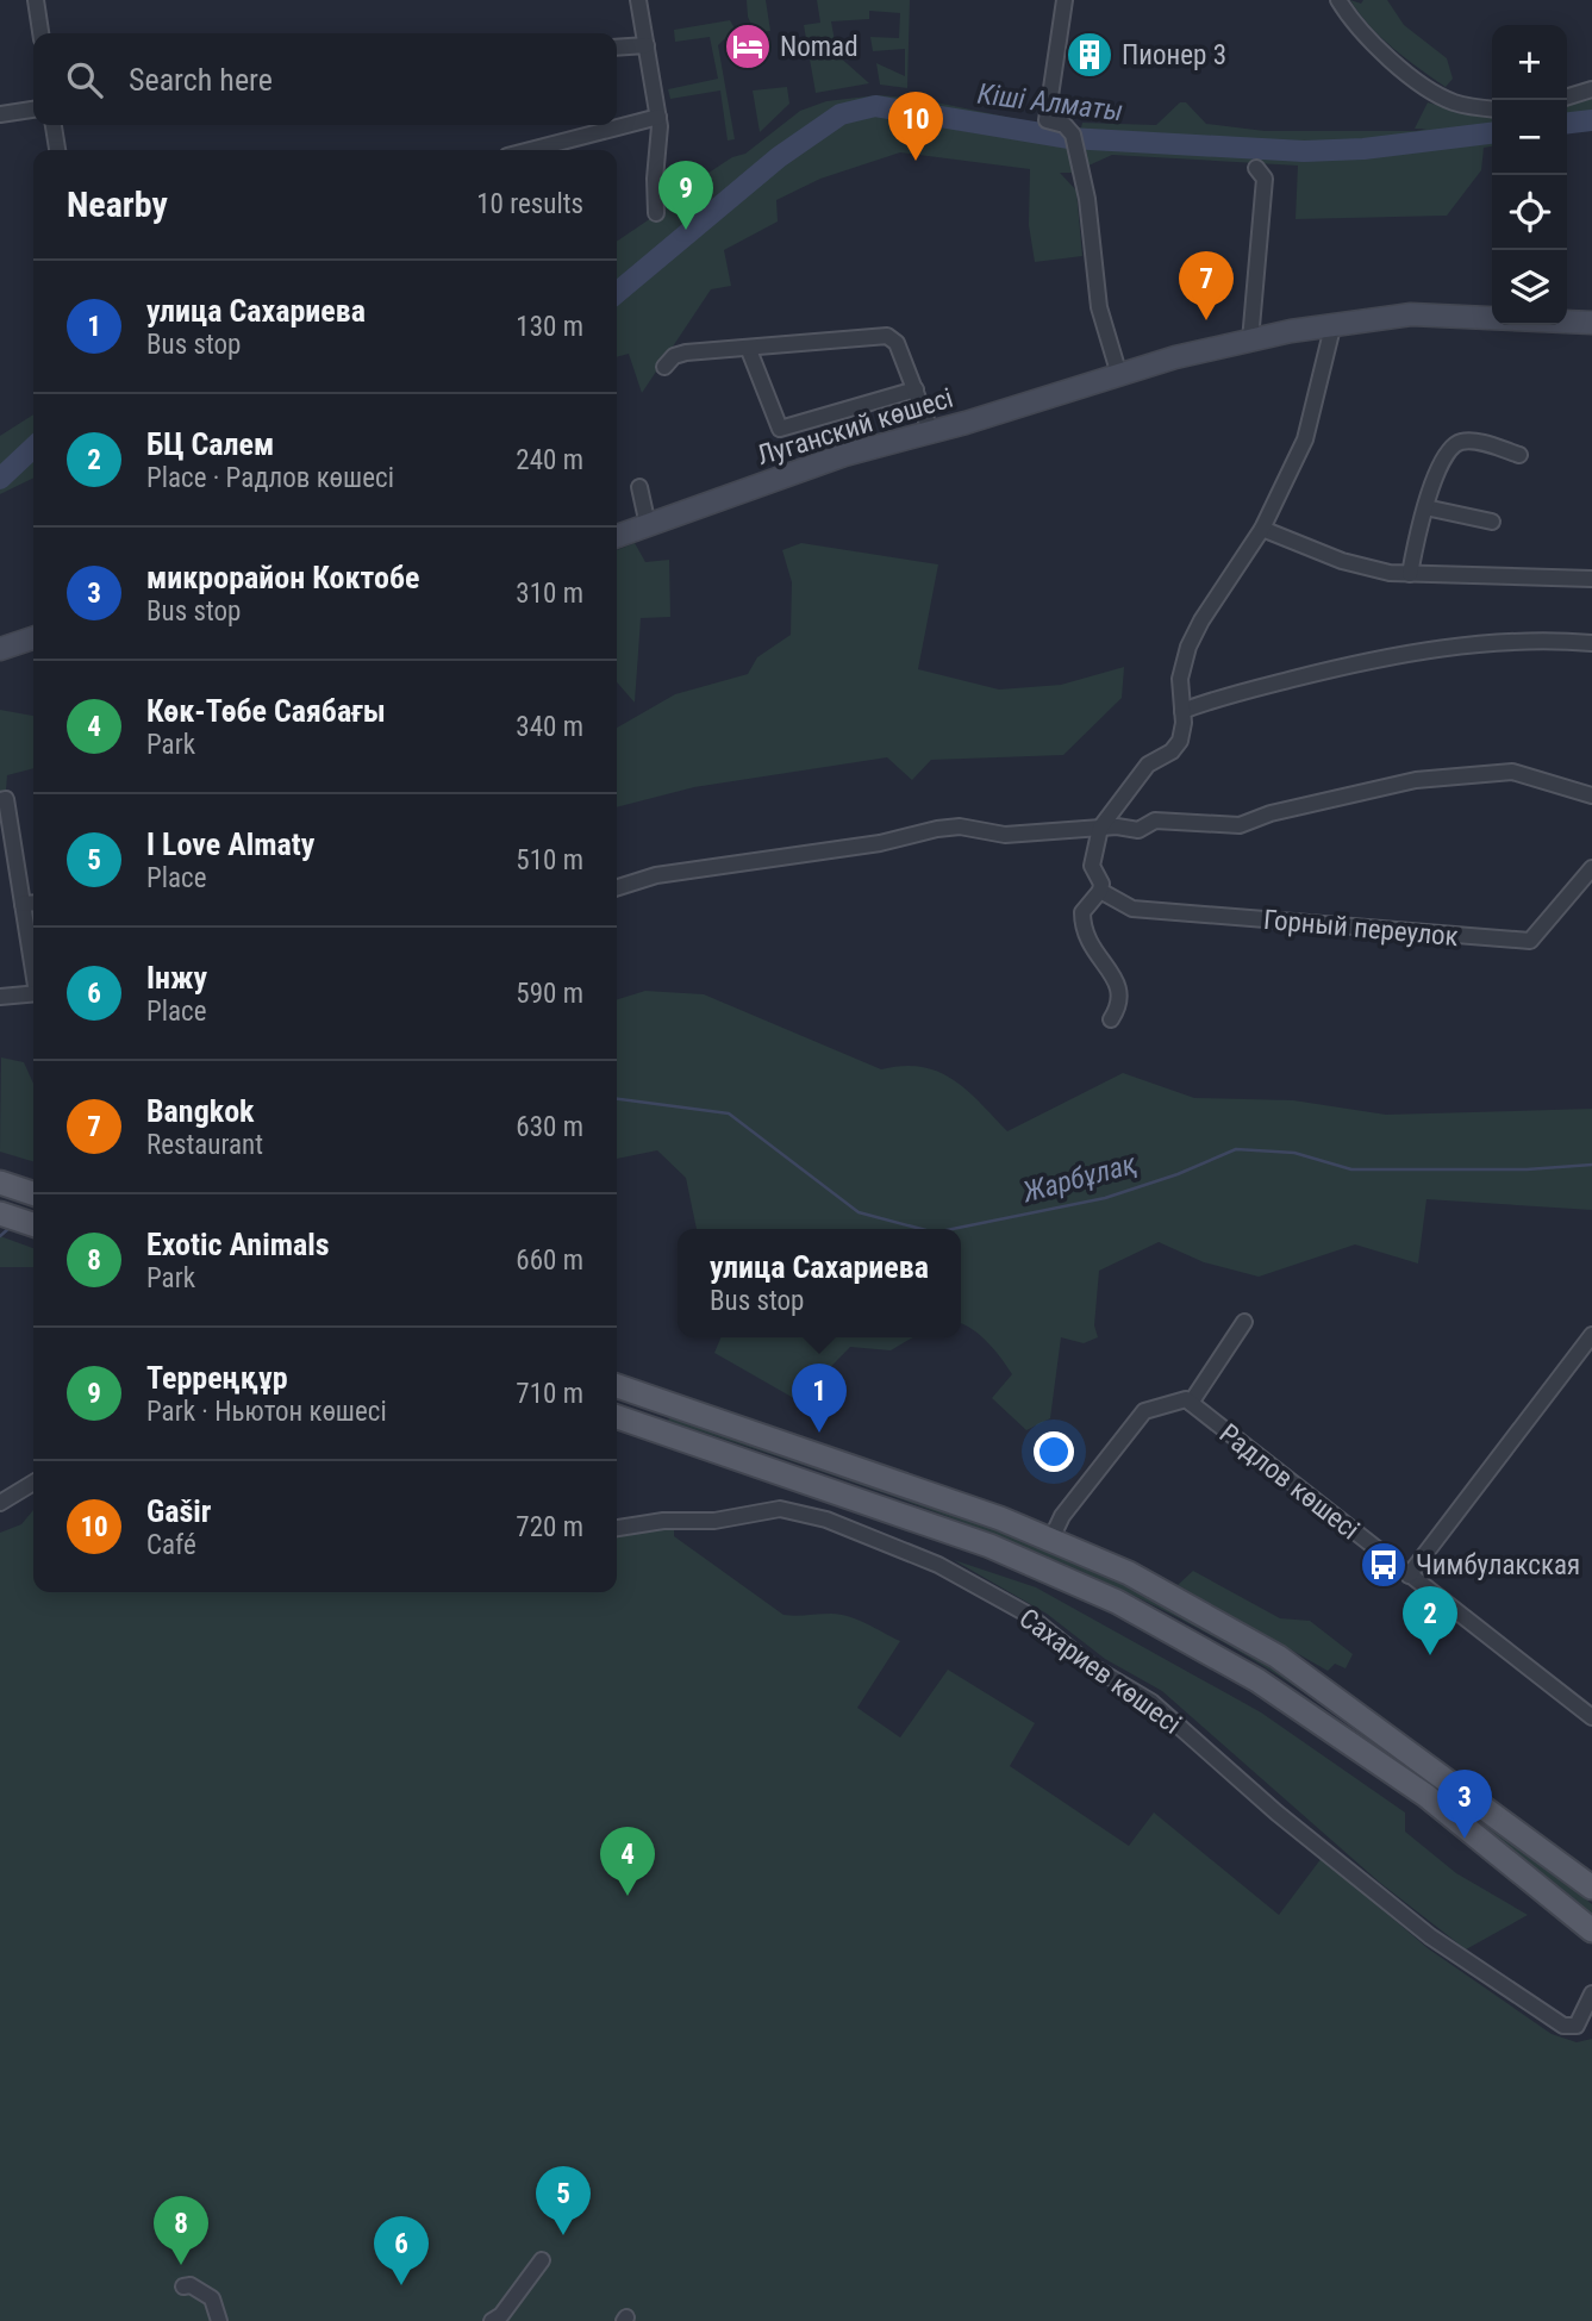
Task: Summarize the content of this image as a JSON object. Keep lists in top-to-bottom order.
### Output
{
  "streets": {
    "street": [
      "Луганский көшесі",
      "Горный переулок",
      "Радлов көшесі",
      "Сахариев көшесі"
    ]
  },
  "water": ["Кіші Алматы", "Жарбұлақ"],
  "places": {
    "hotel": ["Nomad"],
    "building": ["Пионер 3"],
    "bus stop": ["Чимбулакская"]
  },
  "page": {
    "map_buttons": ["+", "−"],
    "search": "Search here",
    "pins": [
      "10",
      "9",
      "7",
      "1",
      "2",
      "3",
      "4",
      "5",
      "8",
      "6"
    ],
    "heading": ["Nearby", "10 results"],
    "list": [
      {
        "mark": "1",
        "name": "улица Сахариева",
        "note": "Bus stop",
        "value": "130 m"
      },
      {
        "mark": "2",
        "name": "БЦ Салем",
        "note": "Place · Радлов көшесі",
        "value": "240 m"
      },
      {
        "mark": "3",
        "name": "микрорайон Коктобе",
        "note": "Bus stop",
        "value": "310 m"
      },
      {
        "mark": "4",
        "name": "Көк-Төбе Саябағы",
        "note": "Park",
        "value": "340 m"
      },
      {
        "mark": "5",
        "name": "I Love Almaty",
        "note": "Place",
        "value": "510 m"
      },
      {
        "mark": "6",
        "name": "Інжу",
        "note": "Place",
        "value": "590 m"
      },
      {
        "mark": "7",
        "name": "Bangkok",
        "note": "Restaurant",
        "value": "630 m"
      },
      {
        "mark": "8",
        "name": "Exotic Animals",
        "note": "Park",
        "value": "660 m"
      },
      {
        "mark": "9",
        "name": "Терреңқұр",
        "note": "Park · Ньютон көшесі",
        "value": "710 m"
      },
      {
        "mark": "10",
        "name": "Gašir",
        "note": "Café",
        "value": "720 m"
      }
    ],
    "popup": ["улица Сахариева", "Bus stop"]
  }
}
